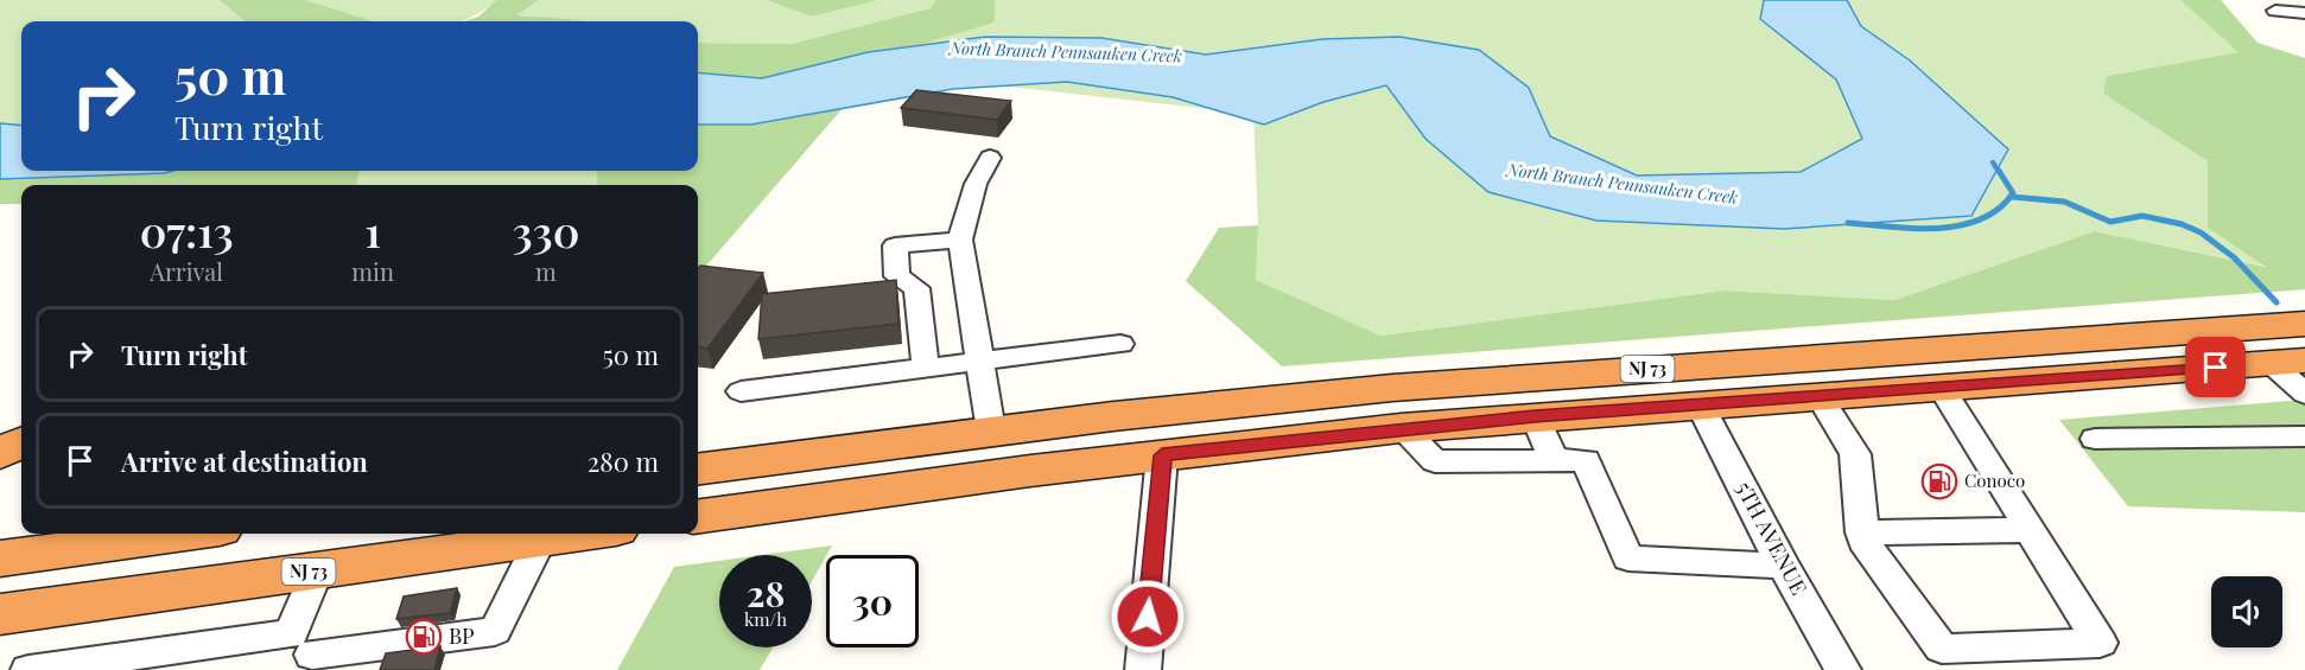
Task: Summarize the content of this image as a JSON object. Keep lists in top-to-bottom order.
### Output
{
  "streets": {
    "highway": ["NJ 73"],
    "street": ["5TH AVENUE"]
  },
  "crossings": [
    ["NJ 73", "5TH AVENUE"]
  ],
  "water": ["North Branch Pennsauken Creek"],
  "places": {
    "fuel station": ["Conoco", "BP"]
  },
  "page": {
    "turn": ["50 m", "Turn right"],
    "eta": [
      "07:13",
      "Arrival",
      "1",
      "min",
      "330",
      "m"
    ],
    "list": [
      {
        "name": "Turn right",
        "value": "50 m"
      },
      {
        "name": "Arrive at destination",
        "value": "280 m"
      }
    ],
    "speed": "28 km/h",
    "limit": "30"
  }
}
